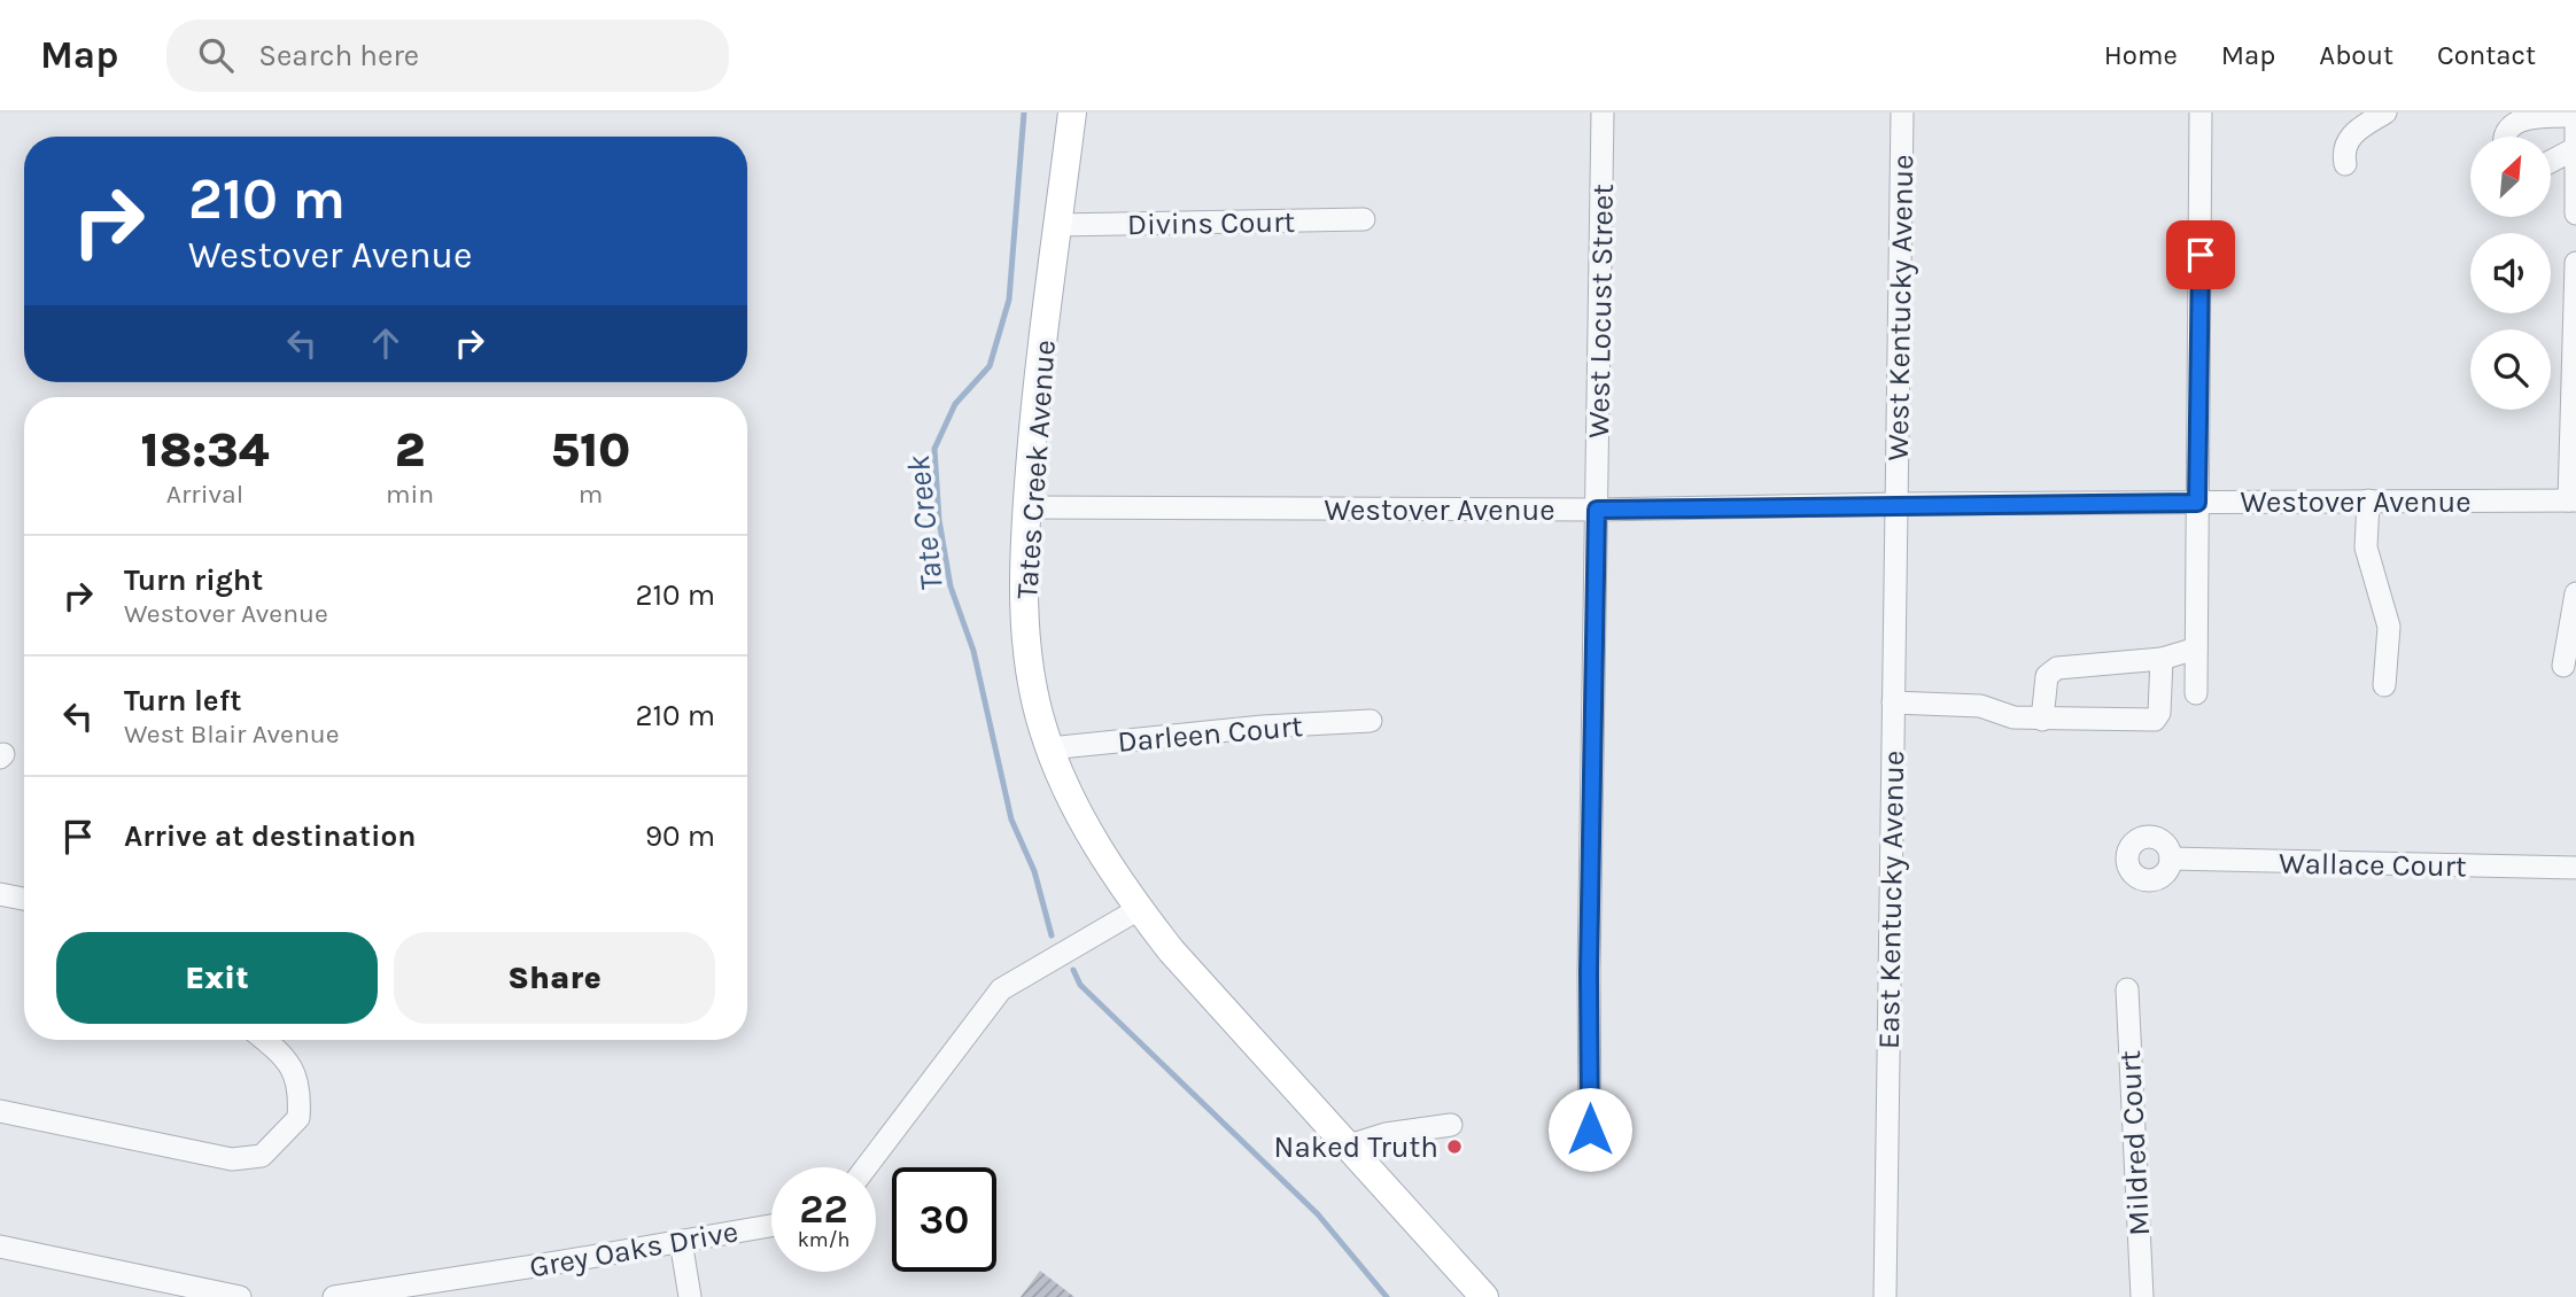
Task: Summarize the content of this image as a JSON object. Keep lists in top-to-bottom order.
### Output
{
  "streets": {
    "main road": ["Tates Creek Avenue"],
    "street": [
      "Divins Court",
      "West Kentucky Avenue",
      "West Locust Street",
      "Westover Avenue",
      "Darleen Court",
      "Wallace Court",
      "East Kentucky Avenue",
      "Mildred Court",
      "Grey Oaks Drive"
    ]
  },
  "crossings": [
    ["Divins Court", "Tates Creek Avenue"],
    ["West Kentucky Avenue", "Westover Avenue"],
    ["West Kentucky Avenue", "East Kentucky Avenue"],
    ["West Locust Street", "Westover Avenue"],
    ["Tates Creek Avenue", "Westover Avenue"],
    ["Tates Creek Avenue", "Darleen Court"],
    ["Westover Avenue", "East Kentucky Avenue"]
  ],
  "water": ["Tate Creek"],
  "places": ["Naked Truth"],
  "north": "top right",
  "page": {
    "header": "Map",
    "search": "Search here",
    "nav": [
      "Home",
      "Map",
      "About",
      "Contact"
    ],
    "turn": ["210 m", "Westover Avenue"],
    "eta": [
      "18:34",
      "Arrival",
      "2",
      "min",
      "510",
      "m"
    ],
    "list": [
      {
        "name": "Turn right",
        "note": "Westover Avenue",
        "value": "210 m"
      },
      {
        "name": "Turn left",
        "note": "West Blair Avenue",
        "value": "210 m"
      },
      {
        "name": "Arrive at destination",
        "value": "90 m"
      }
    ],
    "buttons": ["Exit", "Share"],
    "speed": "22 km/h",
    "limit": "30"
  }
}
